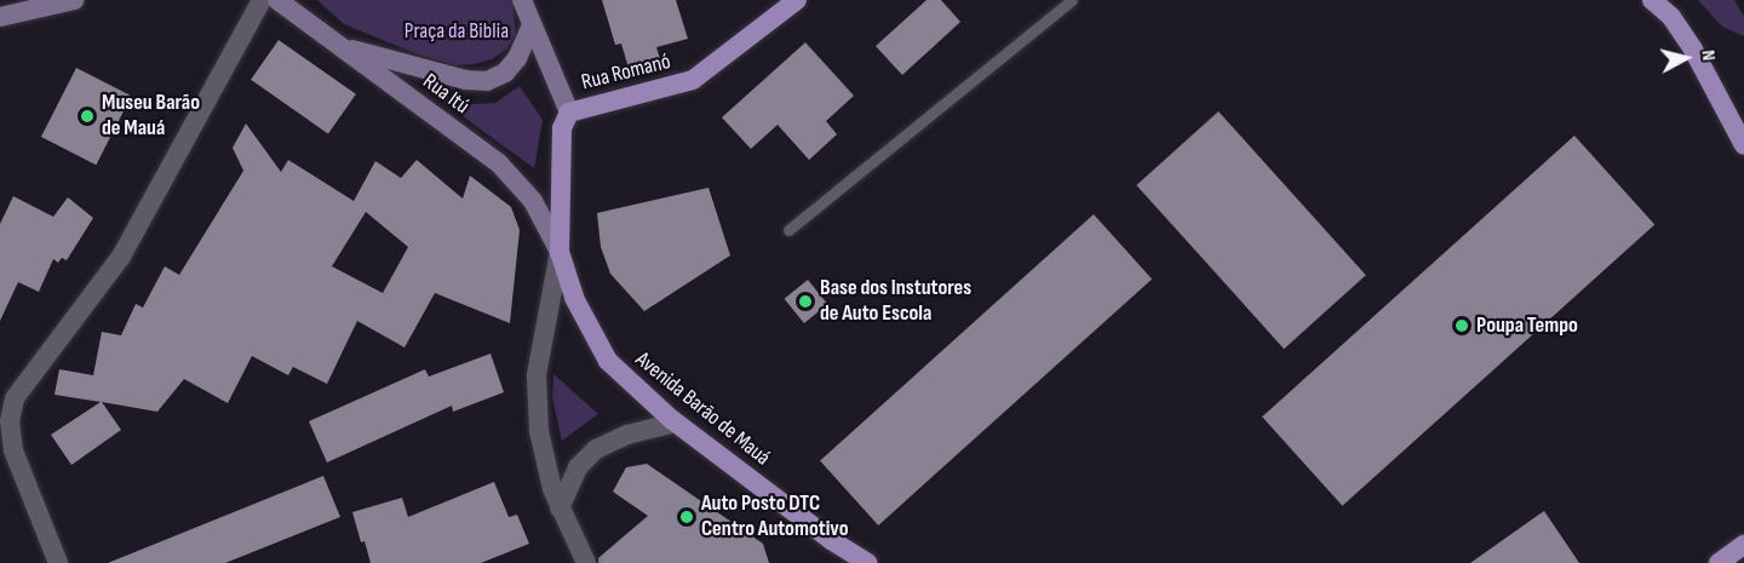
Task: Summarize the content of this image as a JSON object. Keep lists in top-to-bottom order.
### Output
{
  "streets": {
    "main road": ["Rua Romanó", "Rua Itú", "Avenida Barão de Mauá"]
  },
  "crossings": [
    ["Rua Romanó", "Avenida Barão de Mauá"],
    ["Rua Itú", "Avenida Barão de Mauá"]
  ],
  "parks": ["Praça da Biblia"],
  "places": [
    "Museu Barão de Mauá",
    "Base dos Instutores de Auto Escola",
    "Poupa Tempo",
    "Auto Posto DTC Centro Automotivo"
  ],
  "north": "right"
}
